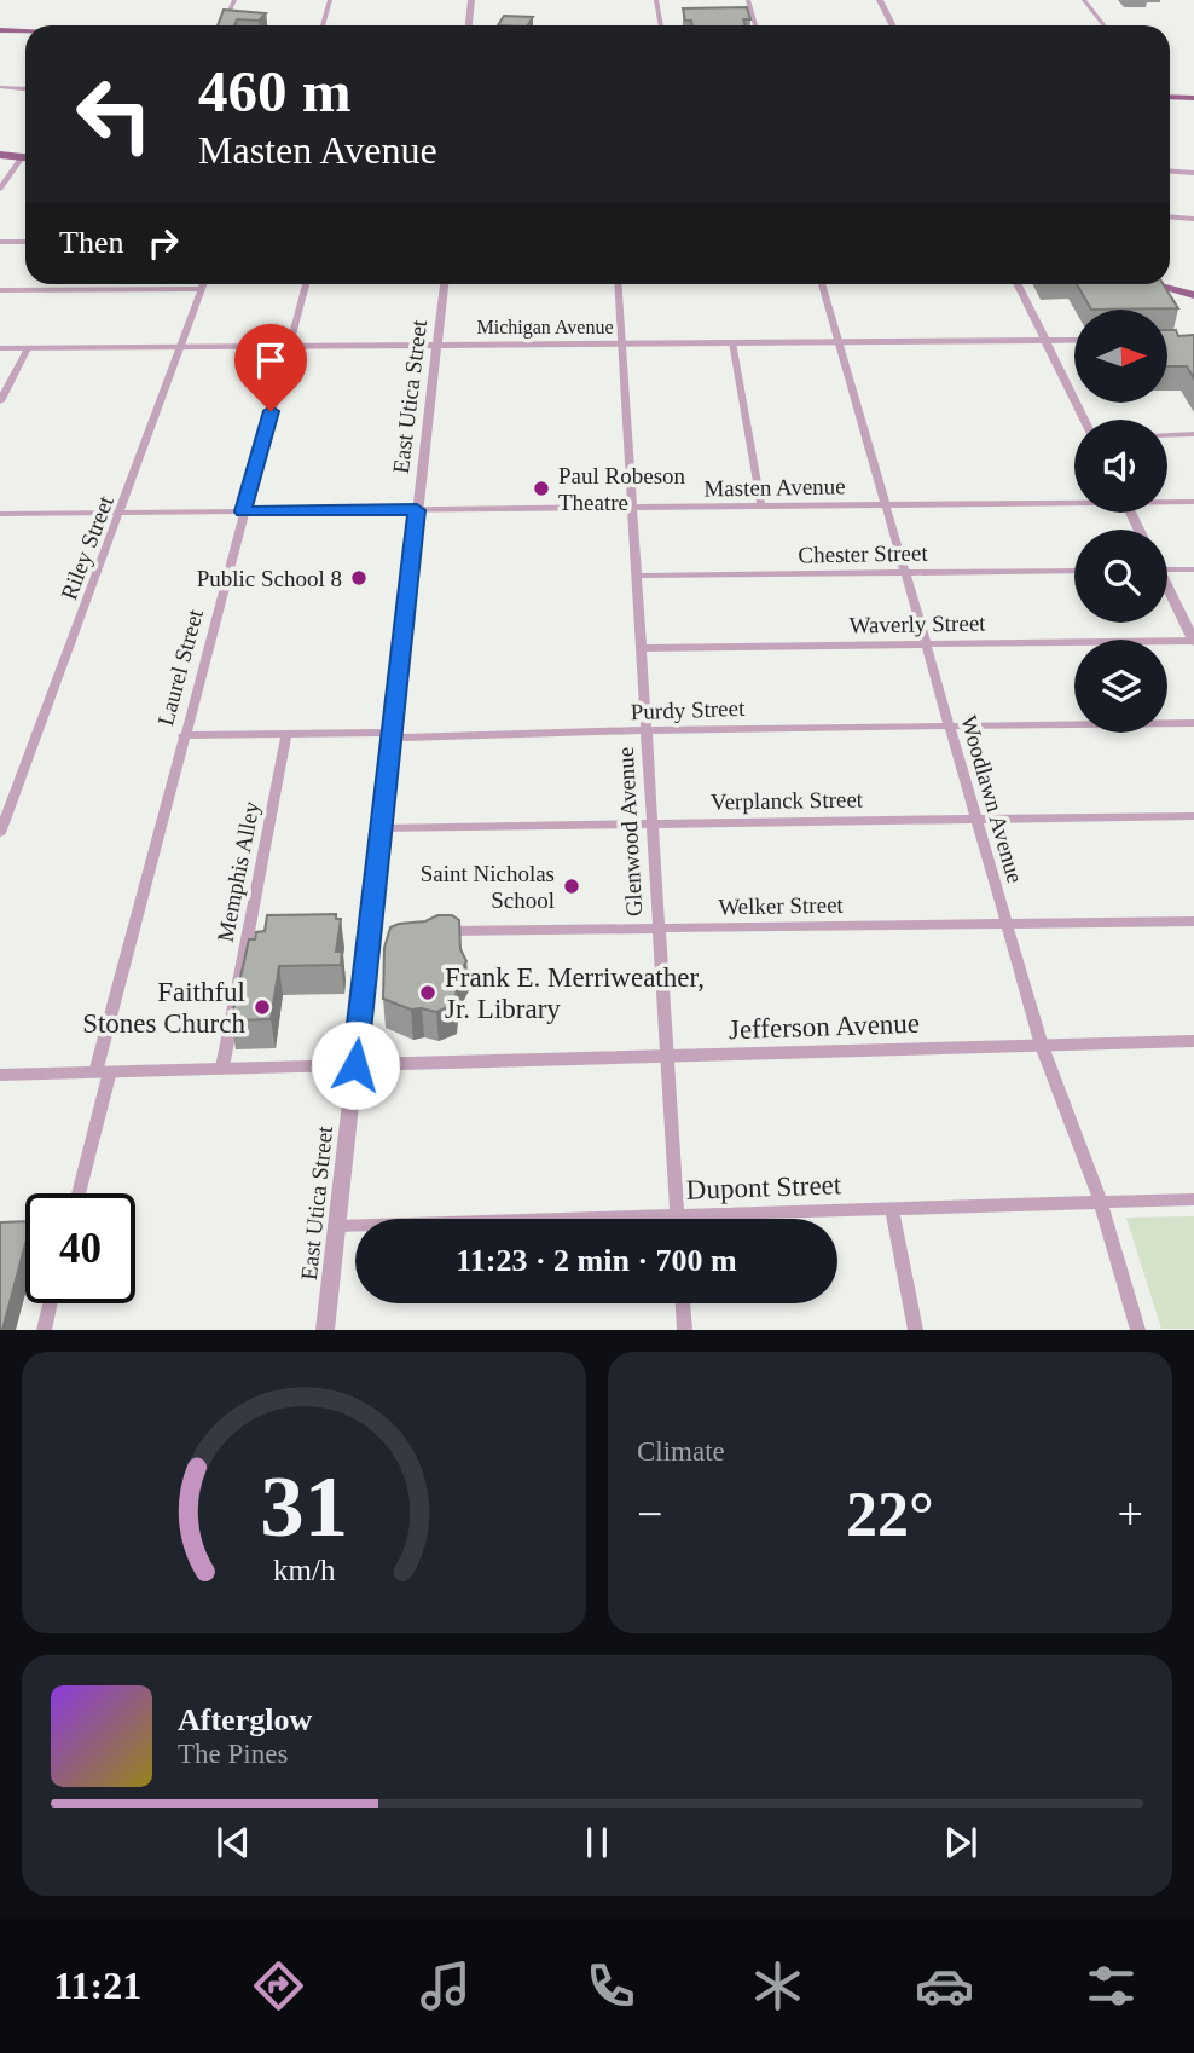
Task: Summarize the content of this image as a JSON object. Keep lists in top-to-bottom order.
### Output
{
  "streets": {
    "street": [
      "Michigan Avenue",
      "East Utica Street",
      "Masten Avenue",
      "Riley Street",
      "Chester Street",
      "Waverly Street",
      "Laurel Street",
      "Purdy Street",
      "Woodlawn Avenue",
      "Verplanck Street",
      "Glenwood Avenue",
      "Memphis Alley",
      "Welker Street",
      "Jefferson Avenue",
      "Dupont Street"
    ]
  },
  "crossings": [
    ["Michigan Avenue", "East Utica Street"],
    ["Michigan Avenue", "Riley Street"],
    ["Michigan Avenue", "Laurel Street"],
    ["Michigan Avenue", "Woodlawn Avenue"],
    ["Michigan Avenue", "Glenwood Avenue"],
    ["East Utica Street", "Masten Avenue"],
    ["East Utica Street", "Purdy Street"],
    ["East Utica Street", "Verplanck Street"],
    ["East Utica Street", "Jefferson Avenue"],
    ["East Utica Street", "Dupont Street"],
    ["Masten Avenue", "Riley Street"],
    ["Masten Avenue", "Laurel Street"],
    ["Masten Avenue", "Woodlawn Avenue"],
    ["Masten Avenue", "Glenwood Avenue"],
    ["Chester Street", "Woodlawn Avenue"],
    ["Chester Street", "Glenwood Avenue"],
    ["Waverly Street", "Woodlawn Avenue"],
    ["Waverly Street", "Glenwood Avenue"],
    ["Laurel Street", "Purdy Street"],
    ["Laurel Street", "Jefferson Avenue"],
    ["Purdy Street", "Woodlawn Avenue"],
    ["Purdy Street", "Glenwood Avenue"],
    ["Purdy Street", "Memphis Alley"],
    ["Woodlawn Avenue", "Verplanck Street"],
    ["Woodlawn Avenue", "Welker Street"],
    ["Woodlawn Avenue", "Jefferson Avenue"],
    ["Woodlawn Avenue", "Dupont Street"],
    ["Verplanck Street", "Glenwood Avenue"],
    ["Glenwood Avenue", "Welker Street"],
    ["Glenwood Avenue", "Jefferson Avenue"],
    ["Glenwood Avenue", "Dupont Street"],
    ["Memphis Alley", "Jefferson Avenue"]
  ],
  "places": [
    "Paul Robeson Theatre",
    "Public School 8",
    "Saint Nicholas School",
    "Frank E. Merriweather, Jr. Library",
    "Faithful Stones Church"
  ],
  "north": "right",
  "page": {
    "turn": ["460 m", "Masten Avenue"],
    "then": "Then",
    "limit": "40",
    "trip": "11:23 · 2 min · 700 m",
    "tile": "Climate",
    "heat": ["−", "22°", "+"],
    "song": ["Afterglow", "The Pines"],
    "tabs": "11:21",
    "gauge": ["31", "km/h"]
  }
}
